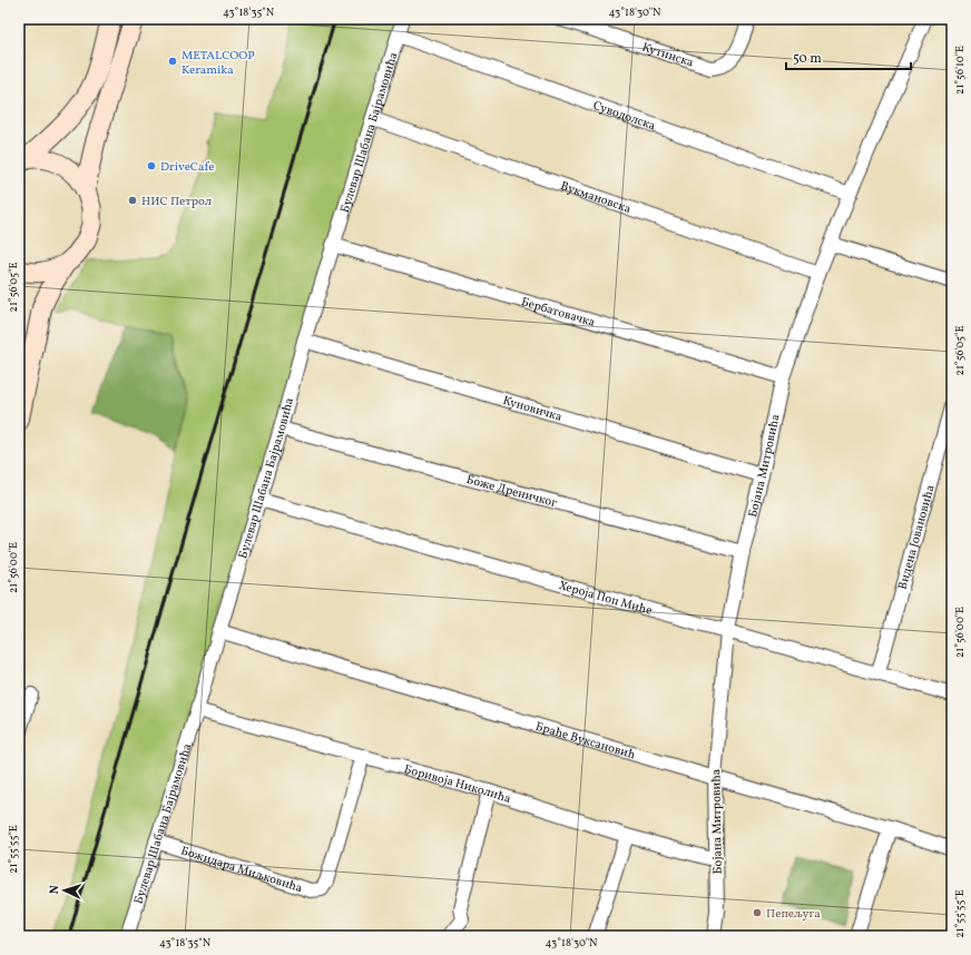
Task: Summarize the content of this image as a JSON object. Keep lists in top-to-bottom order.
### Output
{
  "streets": {
    "street": [
      "Кутинска",
      "Суводолска",
      "Булевар Шабана Бајрамовића",
      "Вукмановска",
      "Бербатовачка",
      "Куновичка",
      "Бојана Митровића",
      "Боже Дреничког",
      "Видена Јовановића",
      "Хероја Поп Миће",
      "Браће Вуксановић",
      "Боривоја Николића",
      "Божидара Миљковића"
    ]
  },
  "crossings": [
    ["Суводолска", "Булевар Шабана Бајрамовића"],
    ["Суводолска", "Бојана Митровића"],
    ["Булевар Шабана Бајрамовића", "Вукмановска"],
    ["Булевар Шабана Бајрамовића", "Бербатовачка"],
    ["Булевар Шабана Бајрамовића", "Куновичка"],
    ["Булевар Шабана Бајрамовића", "Боже Дреничког"],
    ["Булевар Шабана Бајрамовића", "Хероја Поп Миће"],
    ["Булевар Шабана Бајрамовића", "Браће Вуксановић"],
    ["Булевар Шабана Бајрамовића", "Боривоја Николића"],
    ["Булевар Шабана Бајрамовића", "Божидара Миљковића"],
    ["Вукмановска", "Бојана Митровића"],
    ["Бербатовачка", "Бојана Митровића"],
    ["Куновичка", "Бојана Митровића"],
    ["Бојана Митровића", "Боже Дреничког"],
    ["Бојана Митровића", "Хероја Поп Миће"],
    ["Бојана Митровића", "Браће Вуксановић"],
    ["Бојана Митровића", "Боривоја Николића"],
    ["Видена Јовановића", "Хероја Поп Миће"],
    ["Боривоја Николића", "Божидара Миљковића"]
  ],
  "places": [
    "METALCOOP Keramika",
    "DriveCafe",
    "НИС Петрол",
    "Пепељуга"
  ],
  "scale_bar": "50 m",
  "north": "left",
  "coordinates": [
    "43°18'35\"N",
    "43°18'30\"N",
    "21°56'10\"E",
    "21°56'05\"E",
    "21°56'00\"E",
    "21°55'55\"E"
  ]
}
